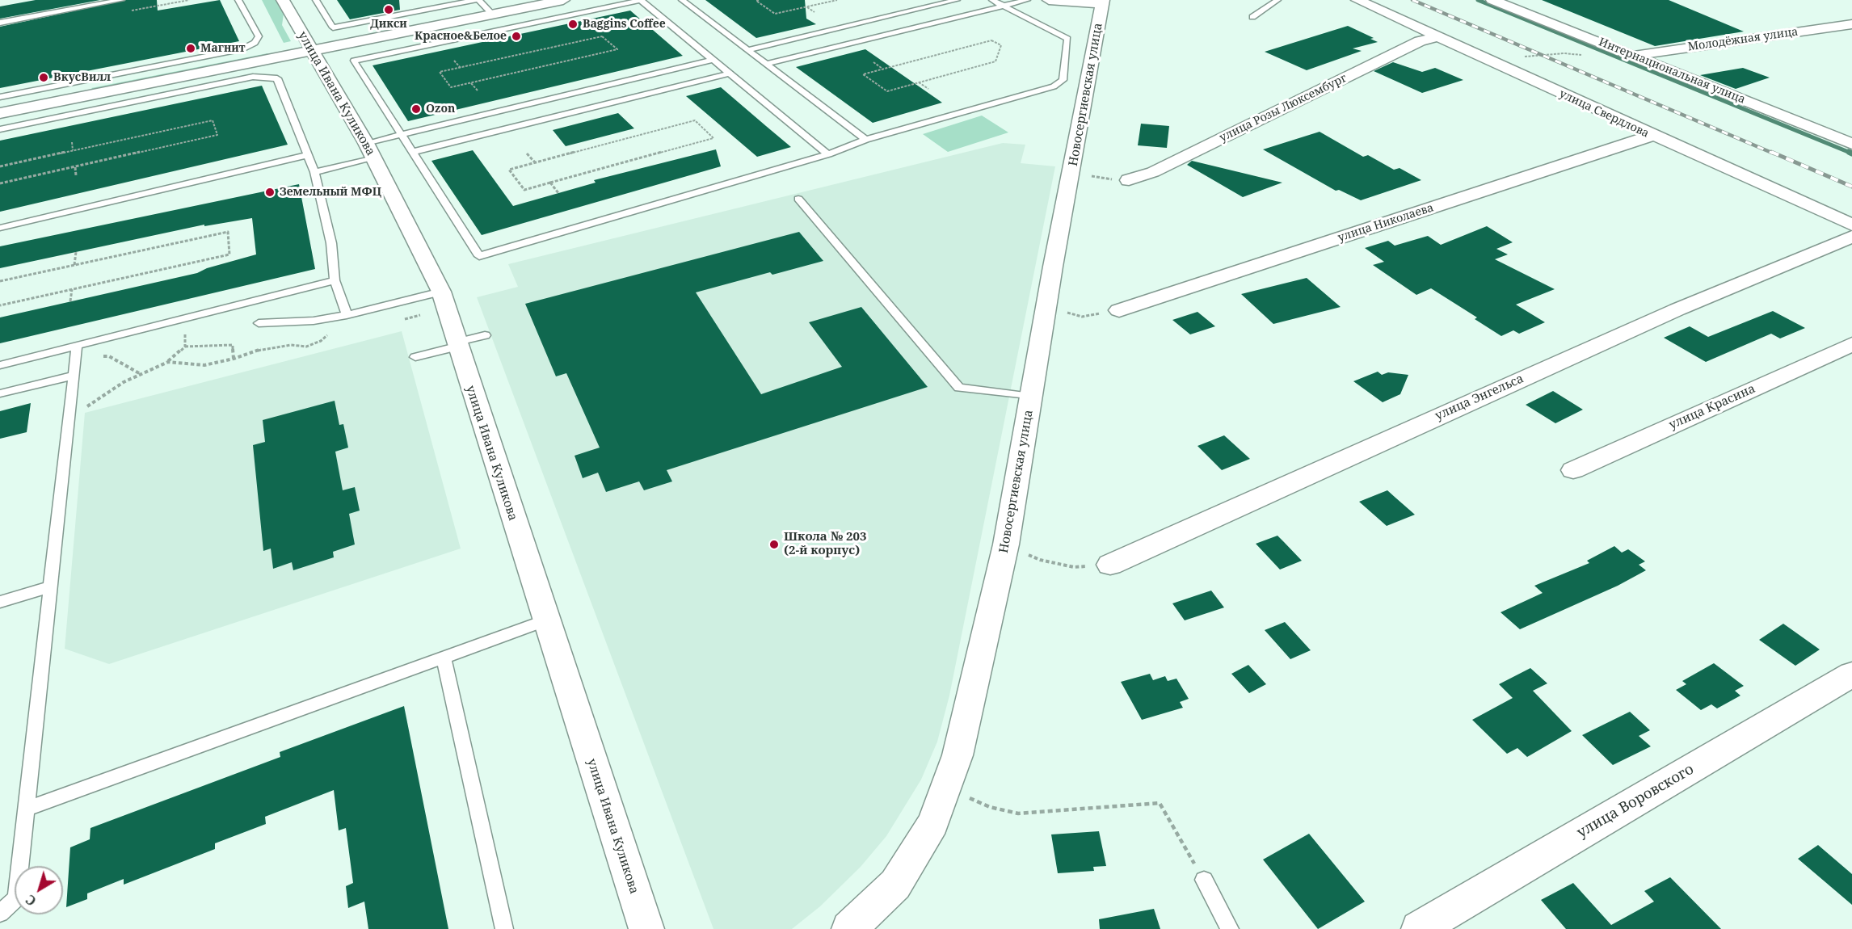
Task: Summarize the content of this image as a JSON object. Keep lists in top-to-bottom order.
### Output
{
  "streets": {
    "street": [
      "Молодёжная улица",
      "Интернациональная улица",
      "улица Ивана Куликова",
      "Новосергиевская улица",
      "улица Розы Люксембург",
      "улица Свердлова",
      "улица Николаева",
      "улица Энгельса",
      "улица Красина",
      "улица Воровского"
    ]
  },
  "crossings": [
    ["Молодёжная улица", "Интернациональная улица"],
    ["улица Розы Люксембург", "улица Свердлова"],
    ["улица Свердлова", "улица Николаева"]
  ],
  "places": [
    "Дикси",
    "Baggins Coffee",
    "Красное&Белое",
    "Магнит",
    "ВкусВилл",
    "Ozon",
    "Земельный МФЦ",
    "Школа № 203 (2-й корпус)"
  ],
  "north": "bottom left"
}
